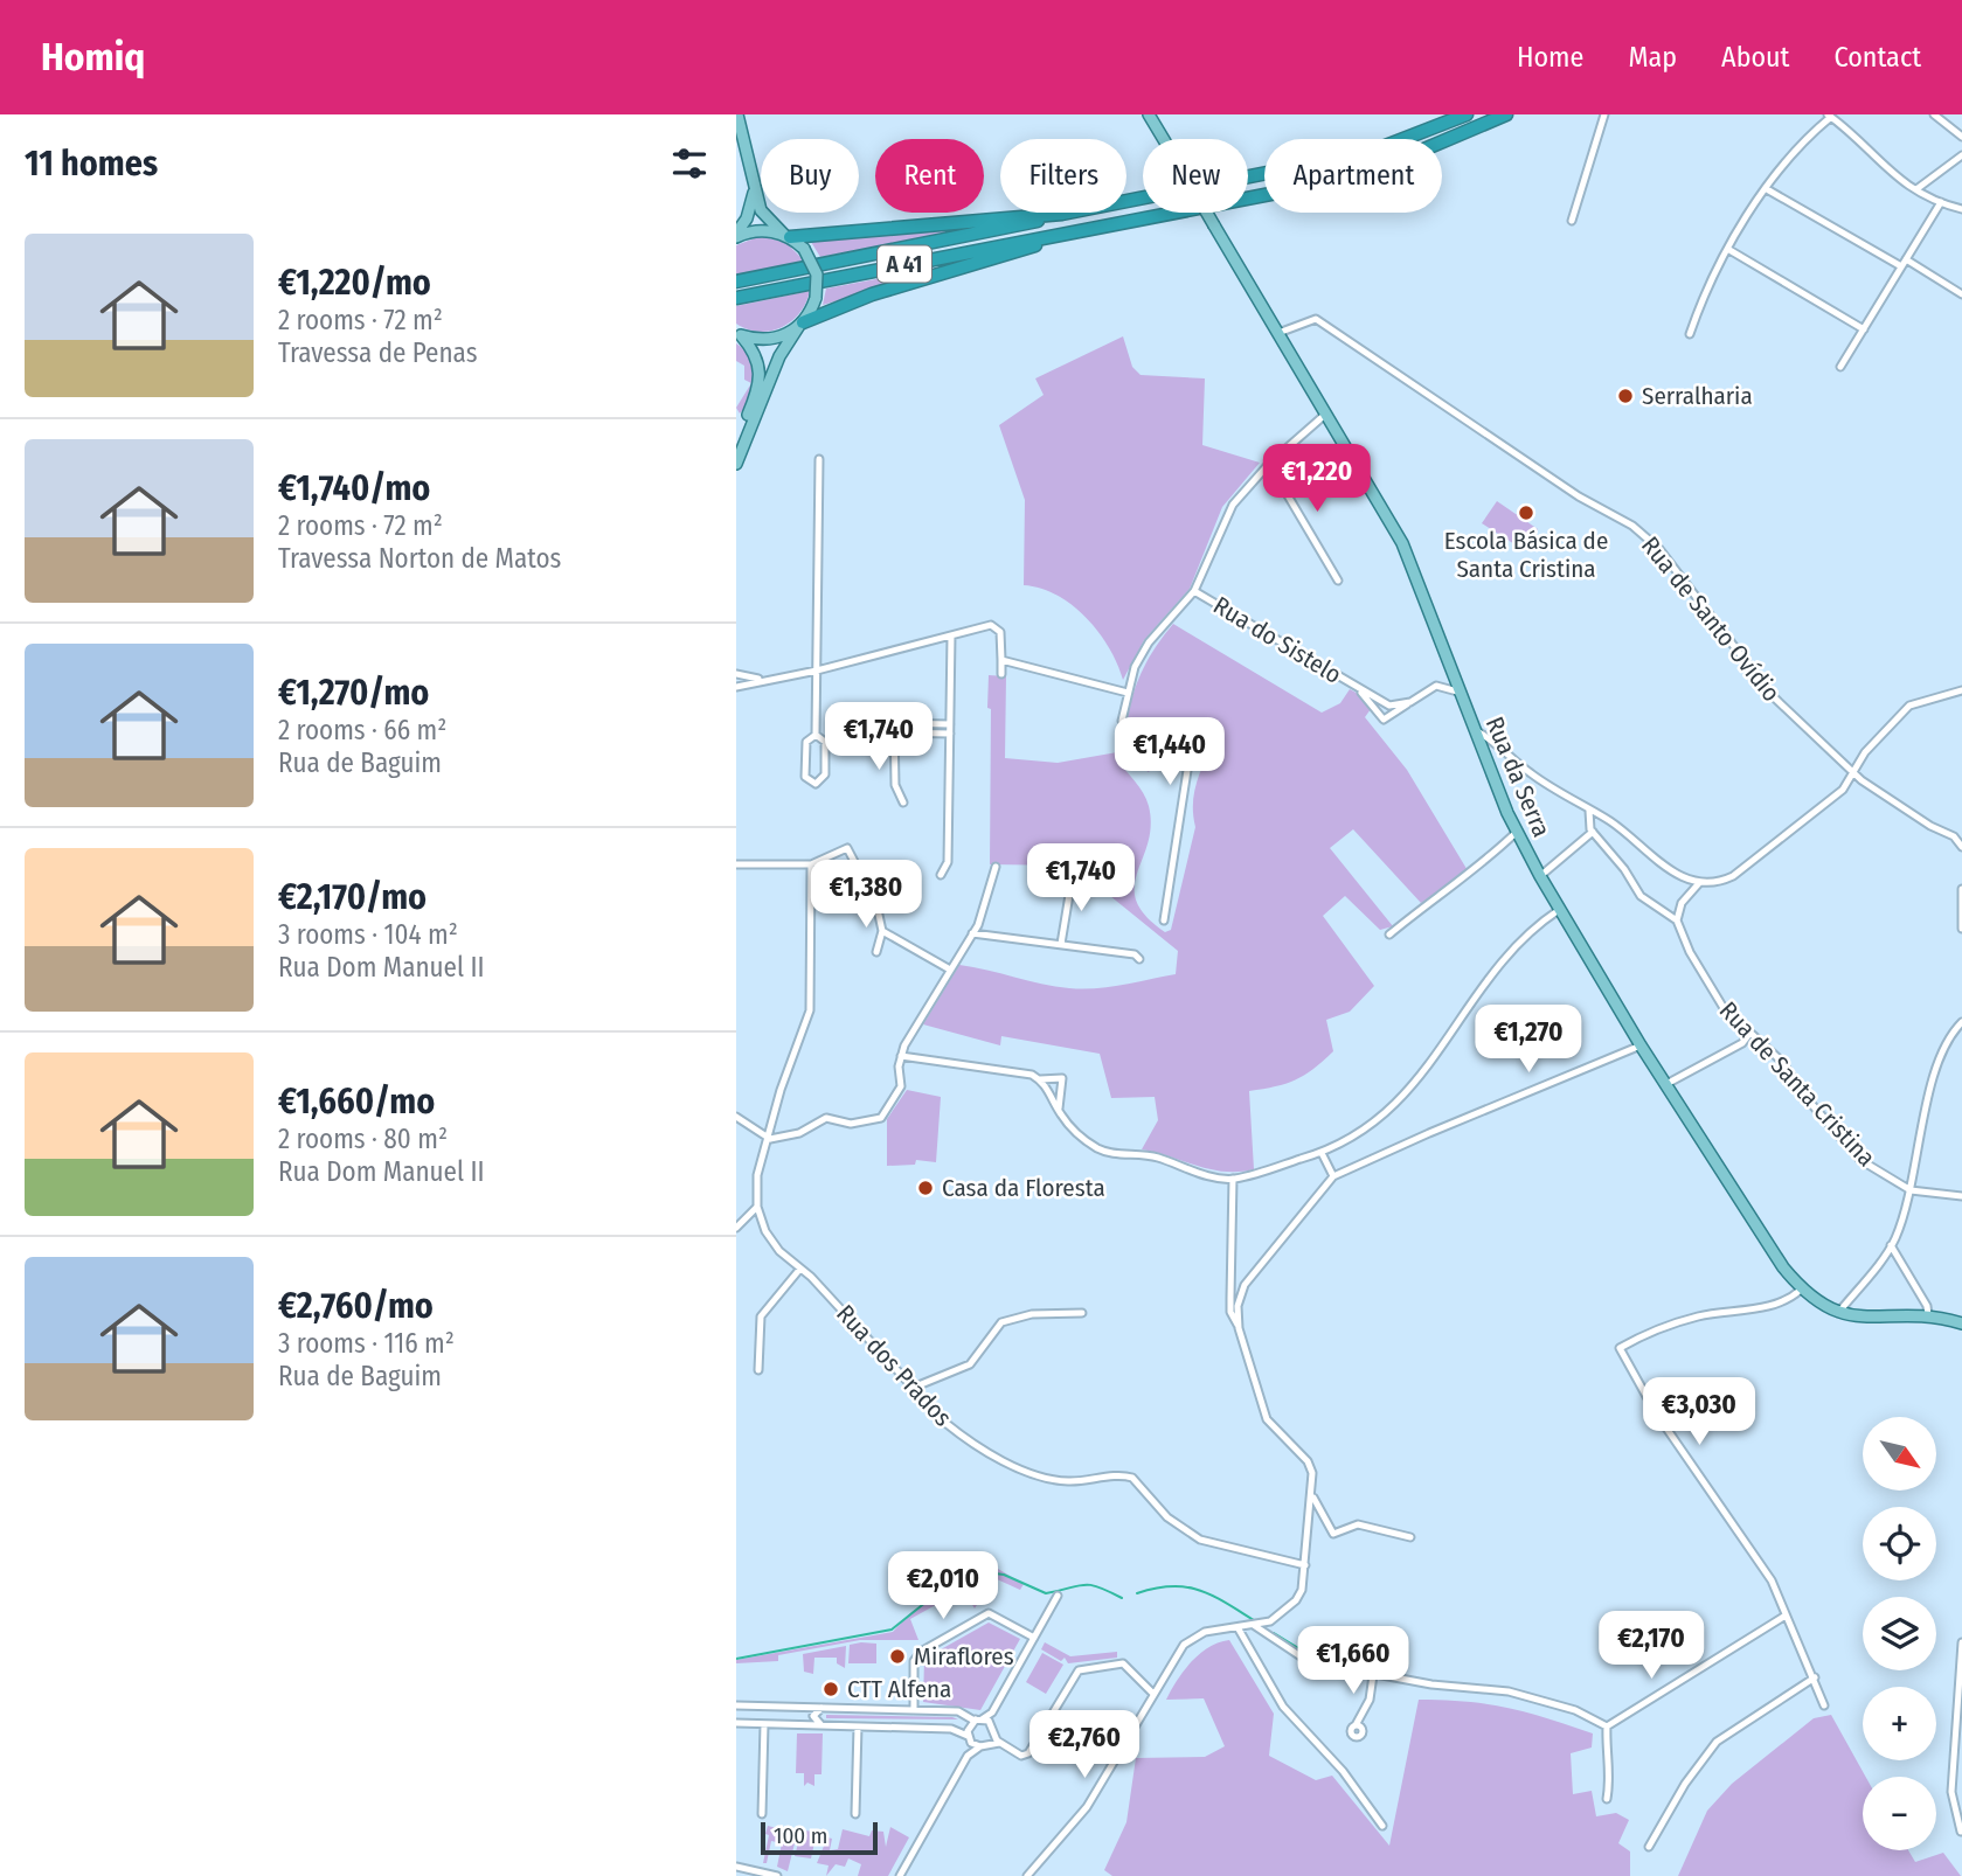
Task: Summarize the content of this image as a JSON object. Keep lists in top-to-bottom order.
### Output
{
  "streets": {
    "highway": ["A 41"],
    "main road": ["Rua da Serra"],
    "street": [
      "Rua de Santo Ovídio",
      "Rua do Sistelo",
      "Rua de Santa Cristina",
      "Rua dos Prados"
    ]
  },
  "crossings": [
    ["Rua de Santo Ovídio", "Rua da Serra"],
    ["Rua do Sistelo", "Rua da Serra"]
  ],
  "places": [
    "Serralharia",
    "Escola Básica de Santa Cristina",
    "Casa da Floresta",
    "Miraflores",
    "CTT Alfena"
  ],
  "scale_bar": "100 m",
  "north": "bottom right",
  "page": {
    "header": "Homiq",
    "nav": [
      "Home",
      "Map",
      "About",
      "Contact"
    ],
    "heading": "11 homes",
    "chip": [
      "Buy",
      "Rent",
      "Filters",
      "New",
      "Apartment"
    ],
    "list": [
      {
        "name": "€1,220/mo",
        "note": "2 rooms · 72 m² · Travessa de Penas"
      },
      {
        "name": "€1,740/mo",
        "note": "2 rooms · 72 m² · Travessa Norton de Matos"
      },
      {
        "name": "€1,270/mo",
        "note": "2 rooms · 66 m² · Rua de Baguim"
      },
      {
        "name": "€2,170/mo",
        "note": "3 rooms · 104 m² · Rua Dom Manuel II"
      },
      {
        "name": "€1,660/mo",
        "note": "2 rooms · 80 m² · Rua Dom Manuel II"
      },
      {
        "name": "€2,760/mo",
        "note": "3 rooms · 116 m² · Rua de Baguim"
      }
    ],
    "price": [
      "€1,220",
      "€1,740",
      "€1,440",
      "€1,740",
      "€1,380",
      "€1,270",
      "€3,030",
      "€2,010",
      "€2,170",
      "€1,660",
      "€2,760"
    ],
    "map_buttons": ["+", "−"],
    "scale": "100 m"
  }
}
